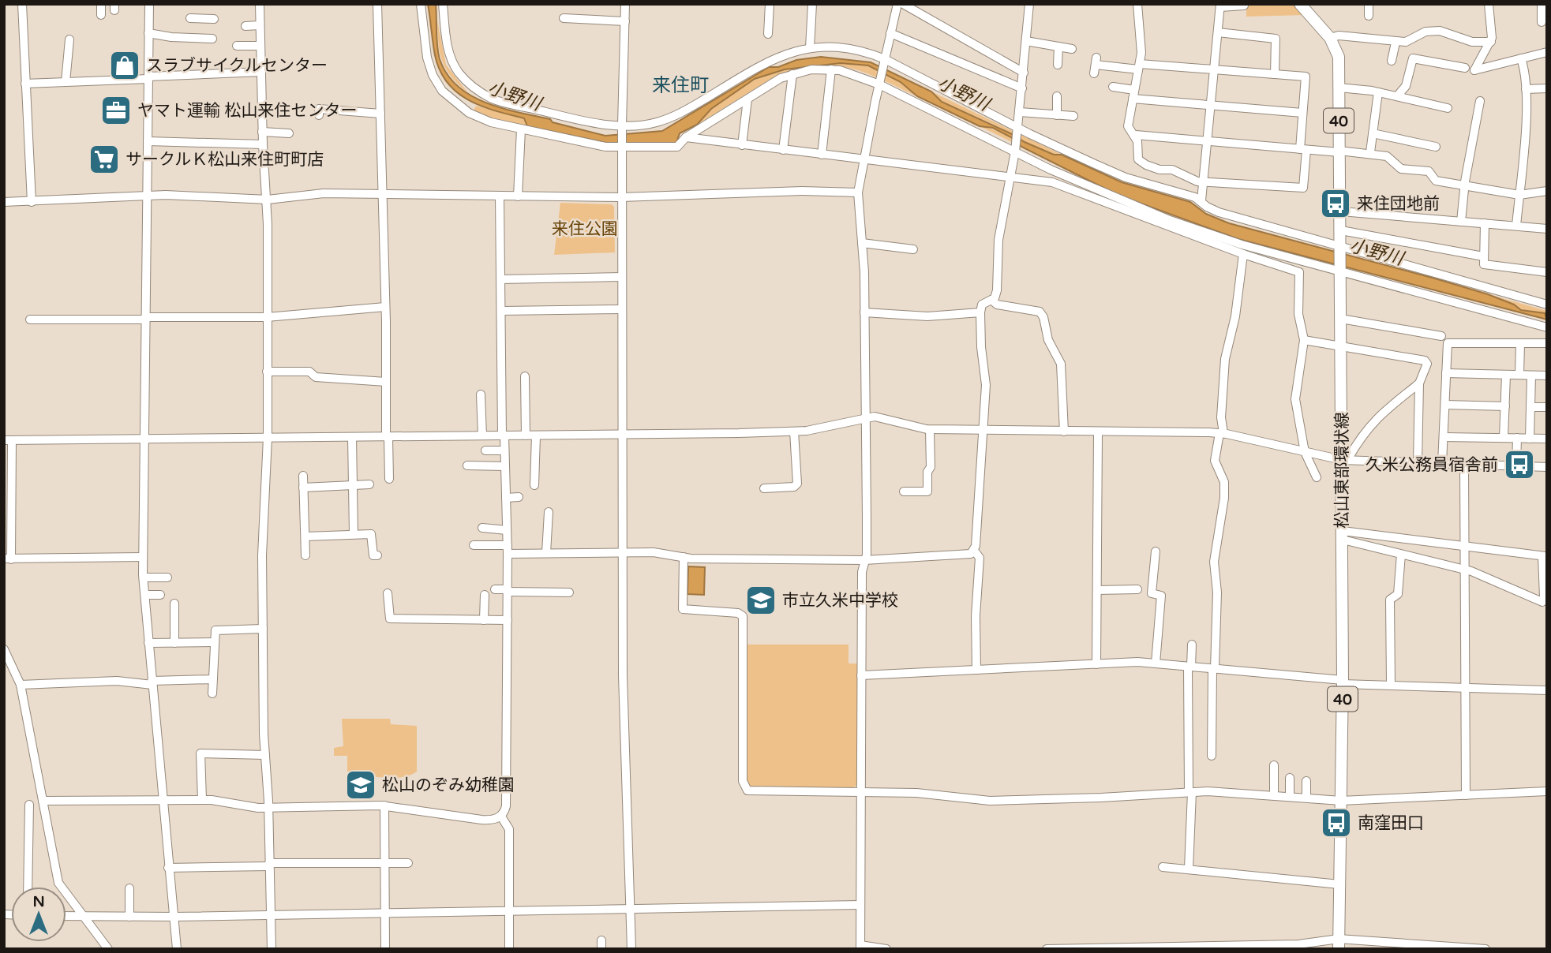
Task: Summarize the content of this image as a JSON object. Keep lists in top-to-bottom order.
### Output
{
  "streets": {
    "main road": ["40", "松山東部環状線"]
  },
  "districts": ["来住町"],
  "water": ["小野川"],
  "parks": ["来住公園"],
  "places": {
    "shop": ["スラブサイクルセンター"],
    "office": ["ヤマト運輸 松山来住センター"],
    "supermarket": ["サークルＫ松山来住町町店"],
    "bus stop": ["来住団地前", "久米公務員宿舎前", "南窪田口"],
    "school or university": ["市立久米中学校", "松山のぞみ幼稚園"]
  },
  "north": "top"
}
